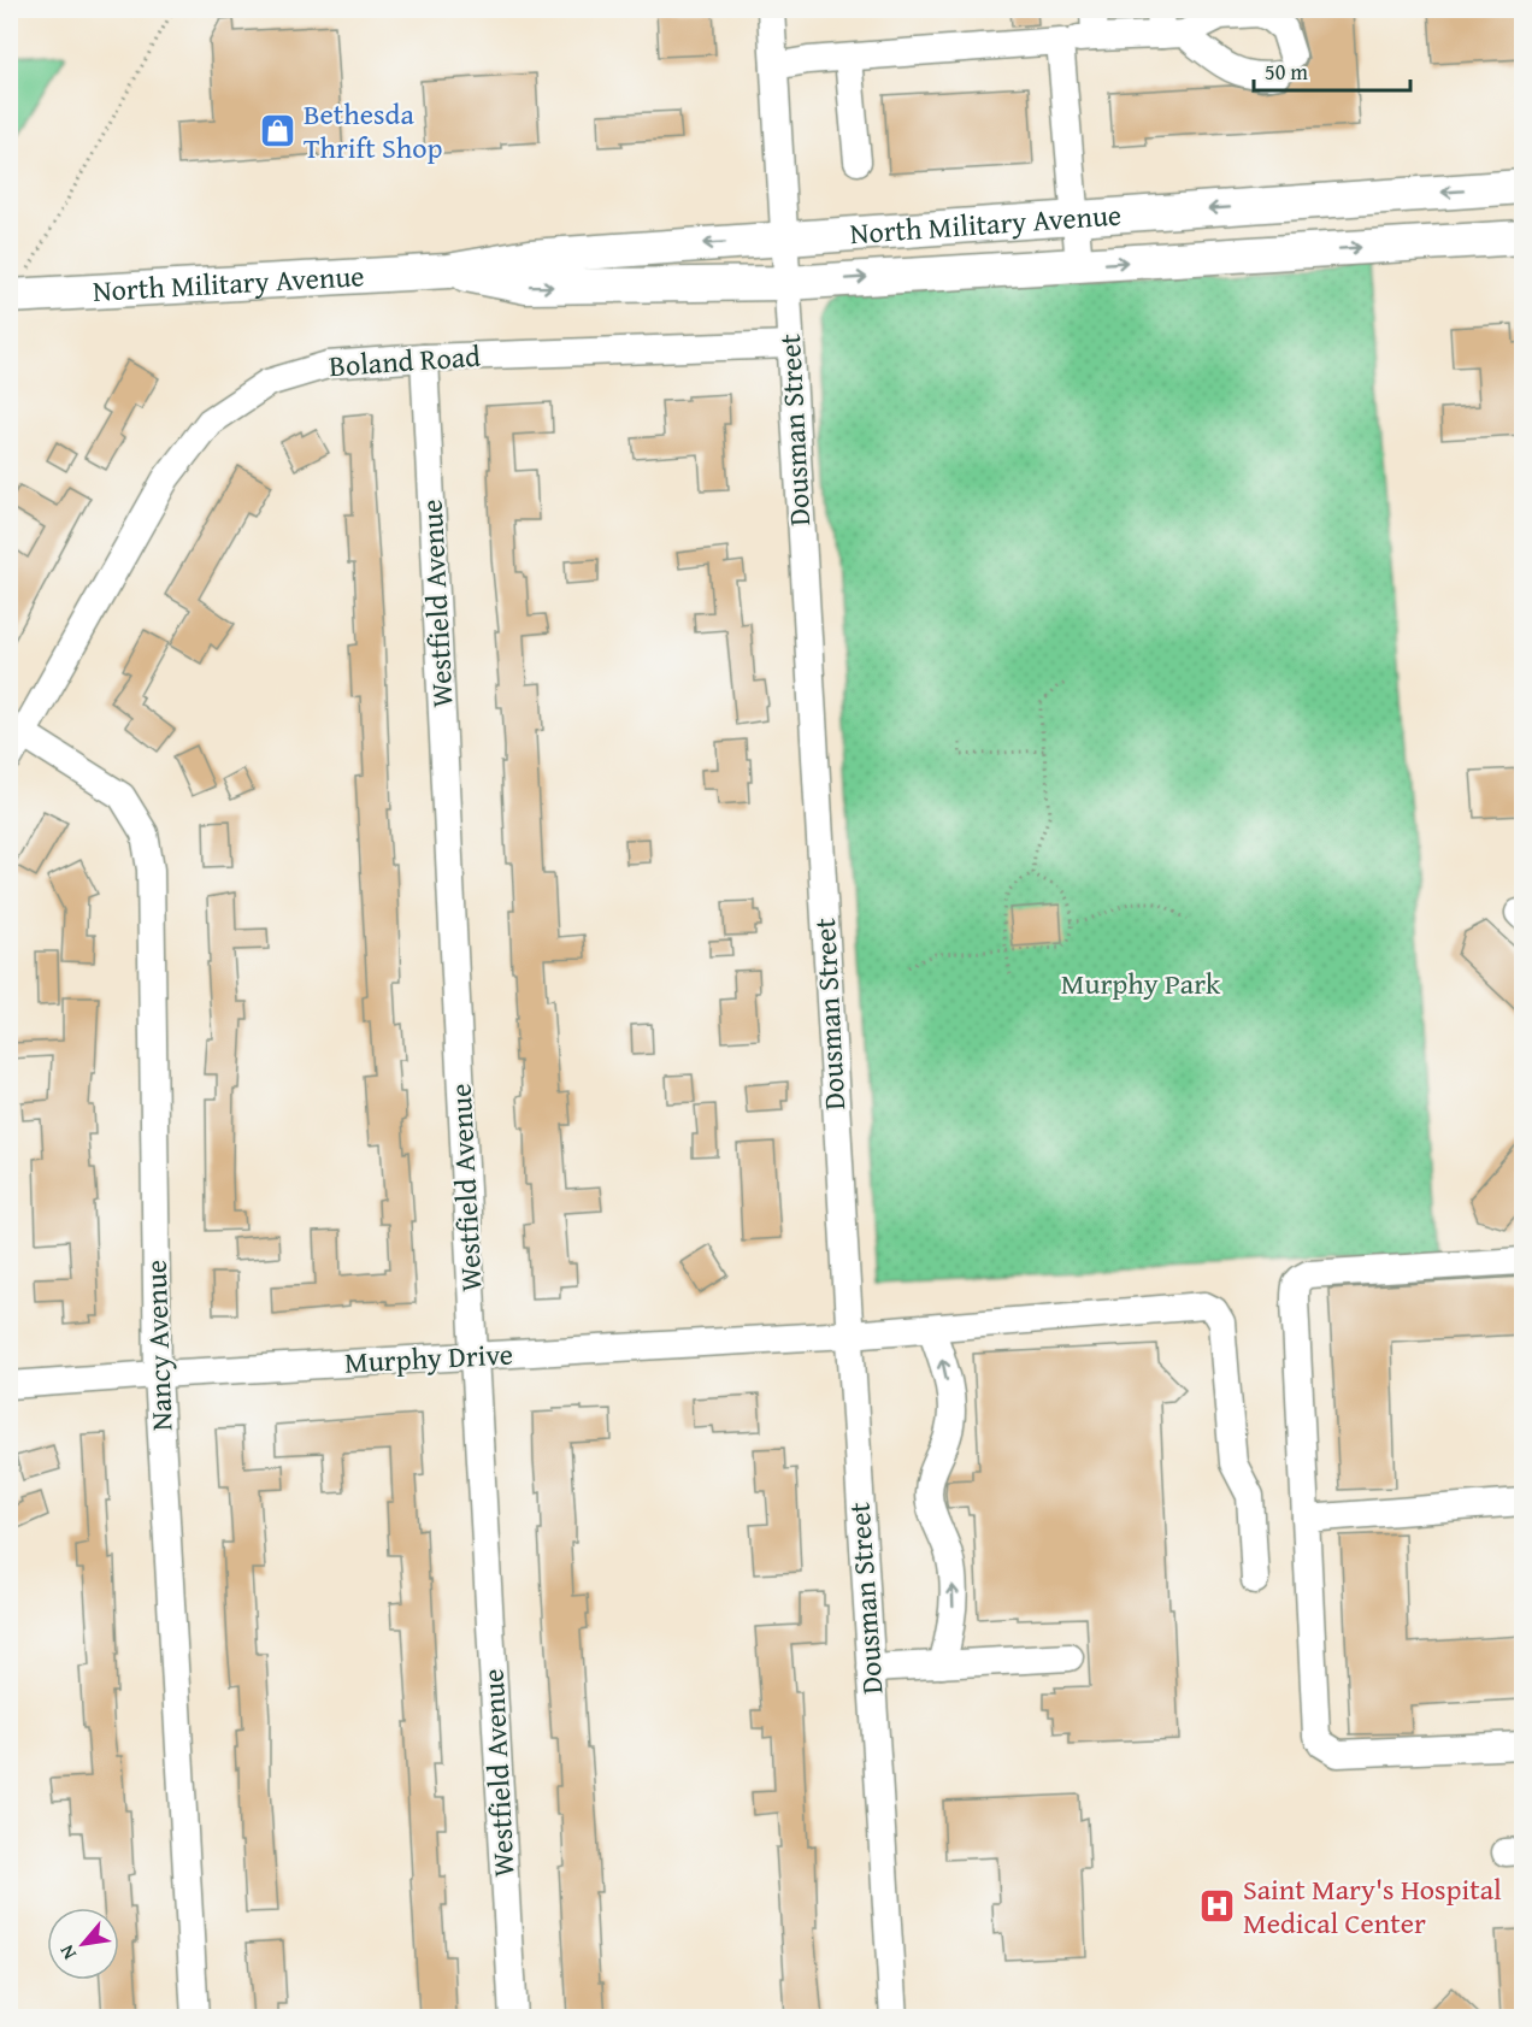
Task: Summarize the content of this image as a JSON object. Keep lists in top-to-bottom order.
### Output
{
  "streets": {
    "main road": ["North Military Avenue"],
    "street": [
      "Boland Road",
      "Dousman Street",
      "Westfield Avenue",
      "Nancy Avenue",
      "Murphy Drive"
    ]
  },
  "crossings": [
    ["North Military Avenue", "Dousman Street"],
    ["Boland Road", "Dousman Street"],
    ["Boland Road", "Westfield Avenue"],
    ["Boland Road", "Nancy Avenue"],
    ["Dousman Street", "Murphy Drive"],
    ["Westfield Avenue", "Murphy Drive"],
    ["Nancy Avenue", "Murphy Drive"]
  ],
  "parks": ["Murphy Park"],
  "places": {
    "shop": ["Bethesda Thrift Shop"],
    "hospital": ["Saint Mary's Hospital Medical Center"]
  },
  "scale_bar": "50 m",
  "north": "bottom left"
}
